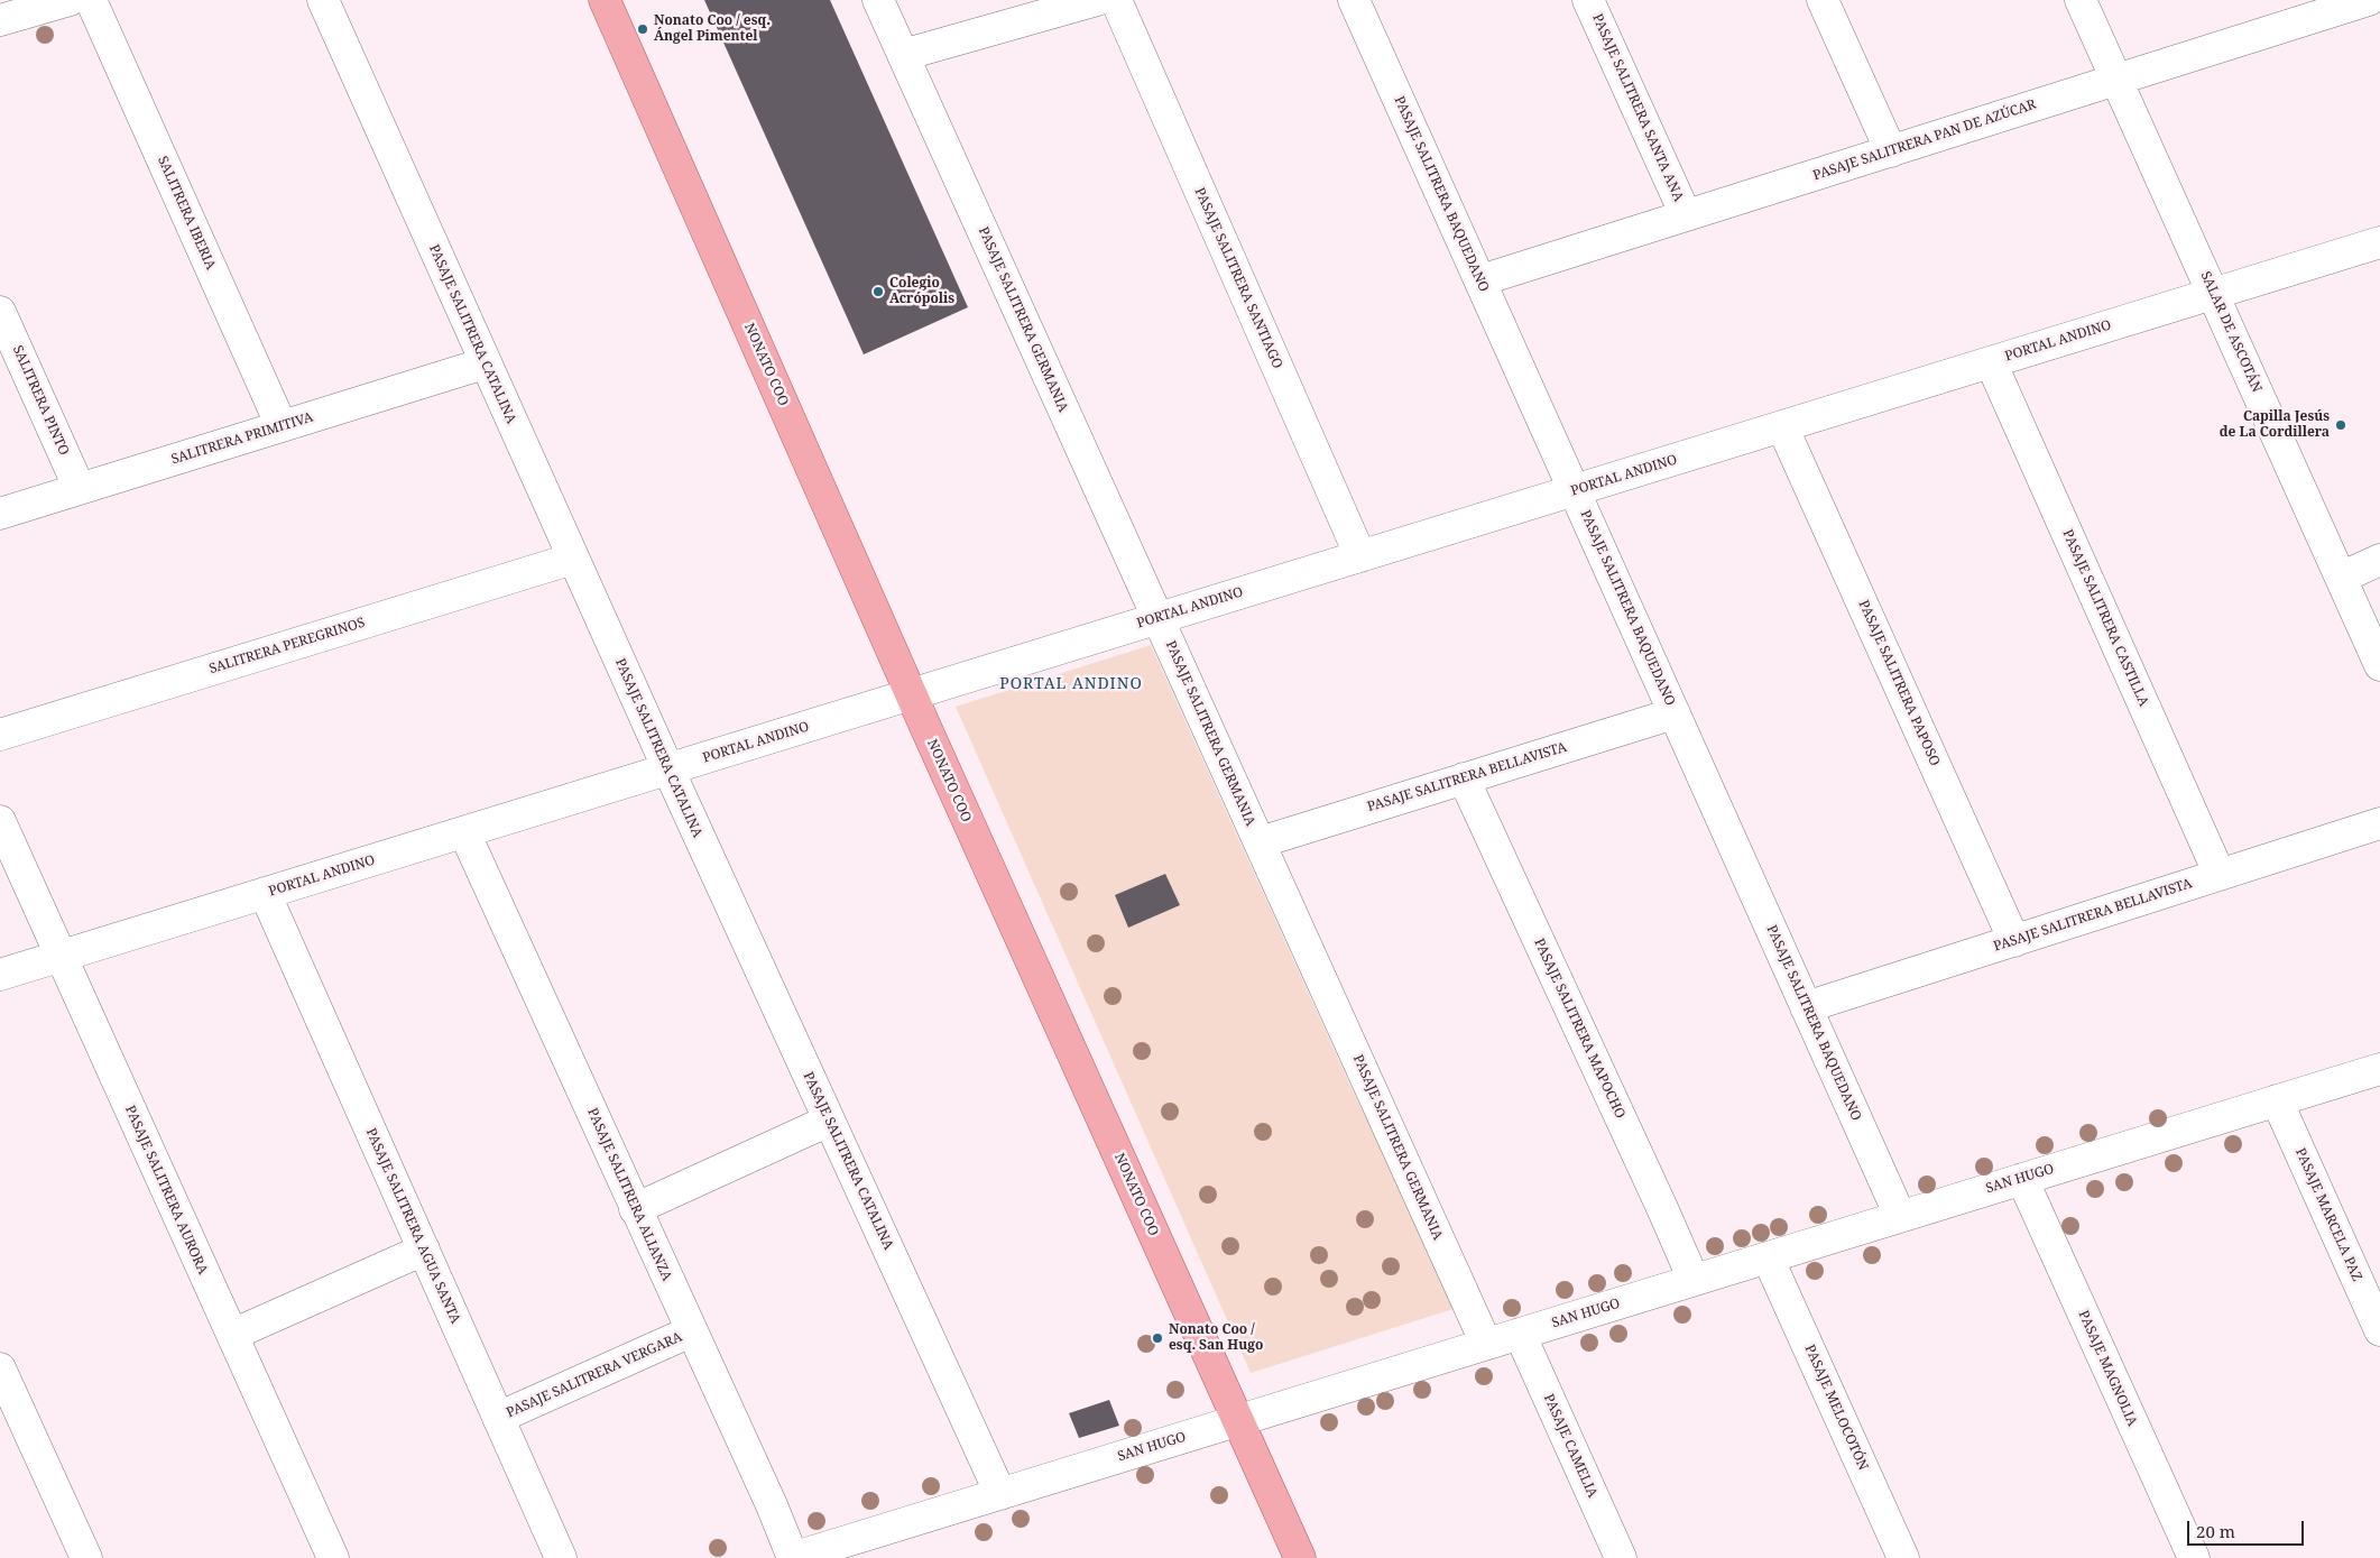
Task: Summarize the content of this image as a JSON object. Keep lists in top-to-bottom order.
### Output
{
  "streets": {
    "main road": ["NONATO COO"],
    "street": [
      "PASAJE SALITRERA SANTA ANA",
      "PASAJE SALITRERA PAN DE AZÚCAR",
      "PASAJE SALITRERA BAQUEDANO",
      "SALITRERA IBERIA",
      "PASAJE SALITRERA SANTIAGO",
      "PASAJE SALITRERA GERMANIA",
      "SALAR DE ASCOTÁN",
      "PASAJE SALITRERA CATALINA",
      "PORTAL ANDINO",
      "SALITRERA PINTO",
      "SALITRERA PRIMITIVA",
      "PASAJE SALITRERA CASTILLA",
      "SALITRERA PEREGRINOS",
      "PASAJE SALITRERA PAPOSO",
      "PASAJE SALITRERA BELLAVISTA",
      "PASAJE SALITRERA MAPOCHO",
      "SAN HUGO",
      "PASAJE SALITRERA AURORA",
      "PASAJE SALITRERA ALIANZA",
      "PASAJE MARCELA PAZ",
      "PASAJE SALITRERA AGUA SANTA",
      "PASAJE MAGNOLIA",
      "PASAJE SALITRERA VERGARA",
      "PASAJE MELOCOTÓN",
      "PASAJE CAMELIA"
    ]
  },
  "crossings": [
    ["PASAJE SALITRERA SANTA ANA", "PASAJE SALITRERA PAN DE AZÚCAR"],
    ["PASAJE SALITRERA PAN DE AZÚCAR", "PASAJE SALITRERA BAQUEDANO"],
    ["PASAJE SALITRERA PAN DE AZÚCAR", "SALAR DE ASCOTÁN"],
    ["PASAJE SALITRERA BAQUEDANO", "PORTAL ANDINO"],
    ["PASAJE SALITRERA BAQUEDANO", "PASAJE SALITRERA BELLAVISTA"],
    ["PASAJE SALITRERA BAQUEDANO", "SAN HUGO"],
    ["SALITRERA IBERIA", "SALITRERA PRIMITIVA"],
    ["PASAJE SALITRERA SANTIAGO", "PORTAL ANDINO"],
    ["PASAJE SALITRERA GERMANIA", "PORTAL ANDINO"],
    ["PASAJE SALITRERA GERMANIA", "PASAJE SALITRERA BELLAVISTA"],
    ["PASAJE SALITRERA GERMANIA", "SAN HUGO"],
    ["SALAR DE ASCOTÁN", "PORTAL ANDINO"],
    ["PASAJE SALITRERA CATALINA", "PORTAL ANDINO"],
    ["PASAJE SALITRERA CATALINA", "SALITRERA PRIMITIVA"],
    ["PASAJE SALITRERA CATALINA", "SALITRERA PEREGRINOS"],
    ["PASAJE SALITRERA CATALINA", "SAN HUGO"],
    ["PORTAL ANDINO", "NONATO COO"],
    ["PORTAL ANDINO", "PASAJE SALITRERA CASTILLA"],
    ["PORTAL ANDINO", "PASAJE SALITRERA PAPOSO"],
    ["PORTAL ANDINO", "PASAJE SALITRERA AURORA"],
    ["PORTAL ANDINO", "PASAJE SALITRERA ALIANZA"],
    ["PORTAL ANDINO", "PASAJE SALITRERA AGUA SANTA"],
    ["NONATO COO", "SAN HUGO"],
    ["SALITRERA PINTO", "SALITRERA PRIMITIVA"],
    ["PASAJE SALITRERA CASTILLA", "PASAJE SALITRERA BELLAVISTA"],
    ["PASAJE SALITRERA PAPOSO", "PASAJE SALITRERA BELLAVISTA"],
    ["PASAJE SALITRERA BELLAVISTA", "PASAJE SALITRERA MAPOCHO"],
    ["PASAJE SALITRERA MAPOCHO", "SAN HUGO"],
    ["SAN HUGO", "PASAJE SALITRERA ALIANZA"],
    ["SAN HUGO", "PASAJE MARCELA PAZ"],
    ["SAN HUGO", "PASAJE MAGNOLIA"],
    ["SAN HUGO", "PASAJE MELOCOTÓN"],
    ["SAN HUGO", "PASAJE CAMELIA"],
    ["PASAJE SALITRERA ALIANZA", "PASAJE SALITRERA VERGARA"],
    ["PASAJE SALITRERA AGUA SANTA", "PASAJE SALITRERA VERGARA"]
  ],
  "districts": ["PORTAL ANDINO"],
  "places": [
    "Nonato Coo / esq. Ángel Pimentel",
    "Colegio Acrópolis",
    "Capilla Jesús de La Cordillera",
    "Nonato Coo / esq. San Hugo"
  ],
  "scale_bar": "20 m"
}
